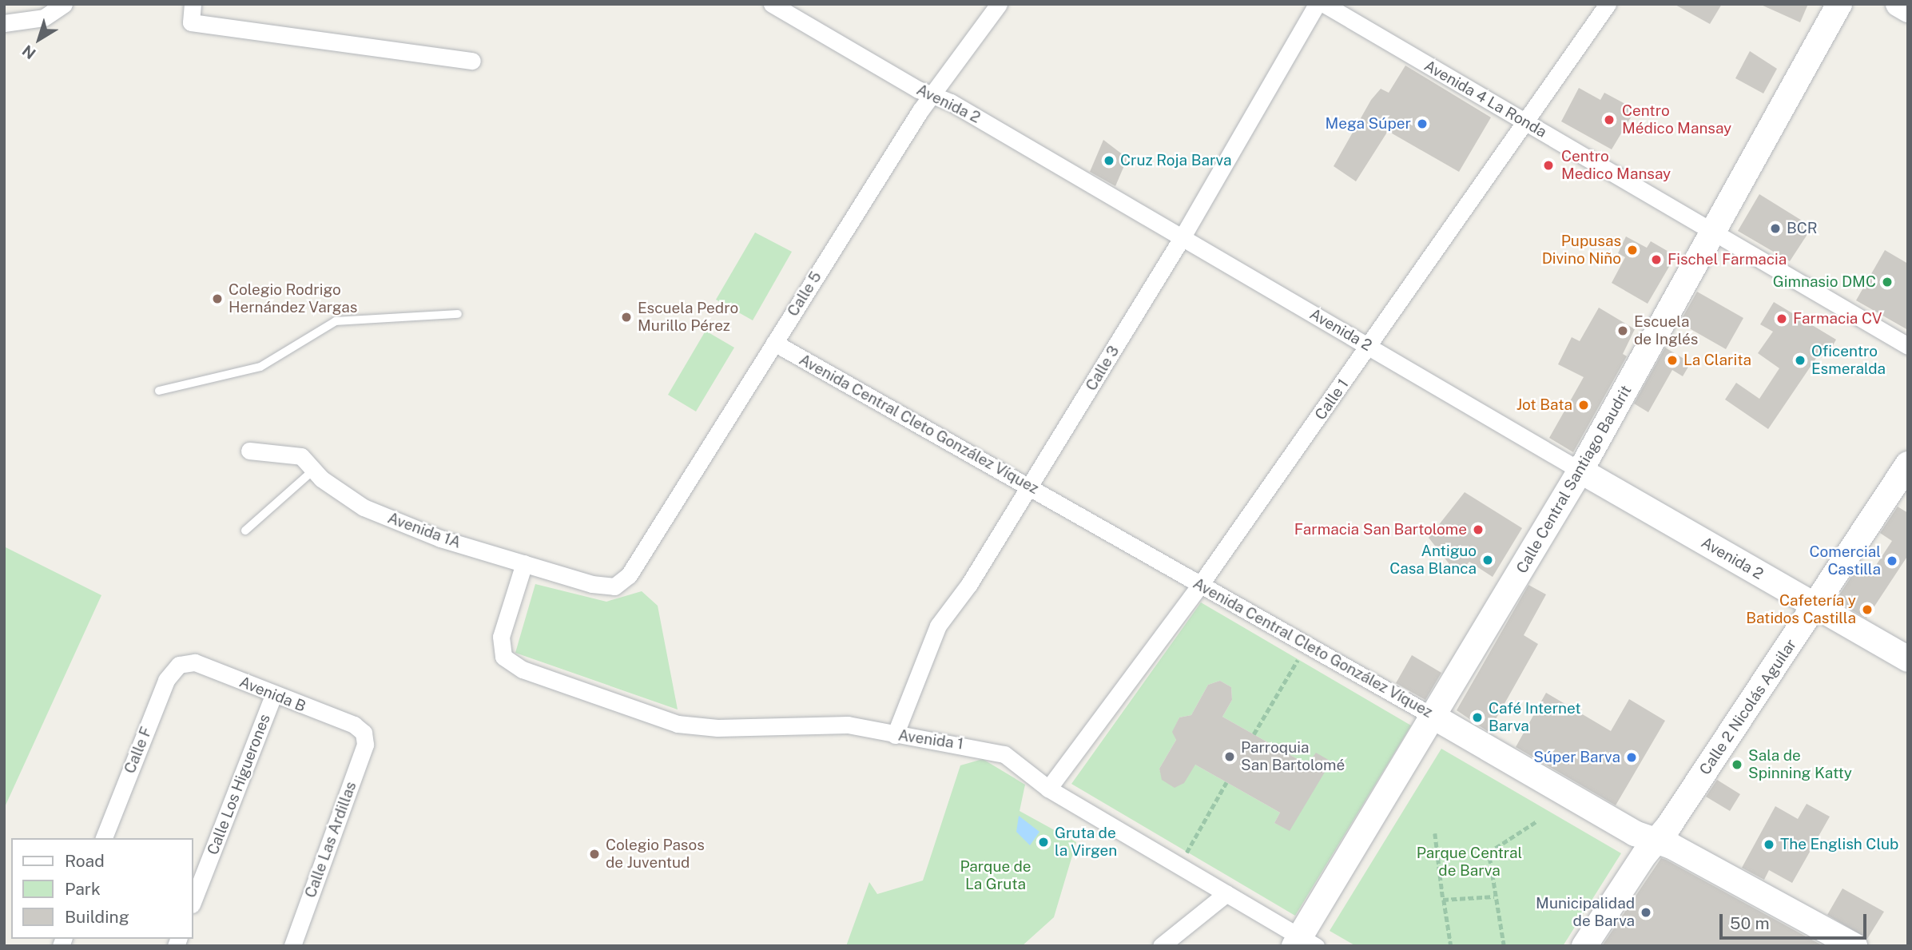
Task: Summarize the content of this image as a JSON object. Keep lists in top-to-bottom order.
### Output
{
  "streets": {
    "main road": [
      "Avenida 2",
      "Avenida Central Cleto González Víquez",
      "Calle Central Santiago Baudrit",
      "Calle 2 Nicolás Aguilar"
    ],
    "street": [
      "Avenida 4 La Ronda",
      "Calle 5",
      "Calle 3",
      "Calle 1",
      "Avenida 1A",
      "Avenida B",
      "Avenida 1",
      "Calle F",
      "Calle Los Higuerones",
      "Calle Las Ardillas"
    ]
  },
  "crossings": [
    ["Avenida 4 La Ronda", "Calle 1"],
    ["Avenida 4 La Ronda", "Calle Central Santiago Baudrit"],
    ["Avenida 2", "Calle 5"],
    ["Avenida 2", "Calle 3"],
    ["Avenida 2", "Calle 1"],
    ["Avenida 2", "Calle Central Santiago Baudrit"],
    ["Avenida 2", "Calle 2 Nicolás Aguilar"],
    ["Calle 5", "Avenida Central Cleto González Víquez"],
    ["Calle 5", "Avenida 1A"],
    ["Calle 3", "Avenida Central Cleto González Víquez"],
    ["Calle 3", "Avenida 1"],
    ["Calle 1", "Avenida Central Cleto González Víquez"],
    ["Calle 1", "Avenida 1"],
    ["Avenida Central Cleto González Víquez", "Calle Central Santiago Baudrit"],
    ["Avenida Central Cleto González Víquez", "Calle 2 Nicolás Aguilar"],
    ["Calle Central Santiago Baudrit", "Avenida 1"],
    ["Avenida 1A", "Avenida 1"],
    ["Avenida B", "Calle F"],
    ["Avenida B", "Calle Los Higuerones"],
    ["Avenida B", "Calle Las Ardillas"]
  ],
  "parks": ["Parque Central de Barva", "Parque de La Gruta"],
  "places": [
    "Centro Médico Mansay",
    "Mega Súper",
    "Cruz Roja Barva",
    "Centro Medico Mansay",
    "BCR",
    "Pupusas Divino Niño",
    "Fischel Farmacia",
    "Gimnasio DMC",
    "Colegio Rodrigo Hernández Vargas",
    "Escuela Pedro Murillo Pérez",
    "Farmacia CV",
    "Escuela de Inglés",
    "La Clarita",
    "Oficentro Esmeralda",
    "Jot Bata",
    "Farmacia San Bartolome",
    "Antiguo Casa Blanca",
    "Comercial Castilla",
    "Cafetería y Batidos Castilla",
    "Café Internet Barva",
    "Parroquia San Bartolomé",
    "Súper Barva",
    "Sala de Spinning Katty",
    "Gruta de la Virgen",
    "The English Club",
    "Colegio Pasos de Juventud",
    "Municipalidad de Barva"
  ],
  "legend": ["Road", "Park", "Building"],
  "scale_bar": "50 m",
  "north": "bottom left"
}
